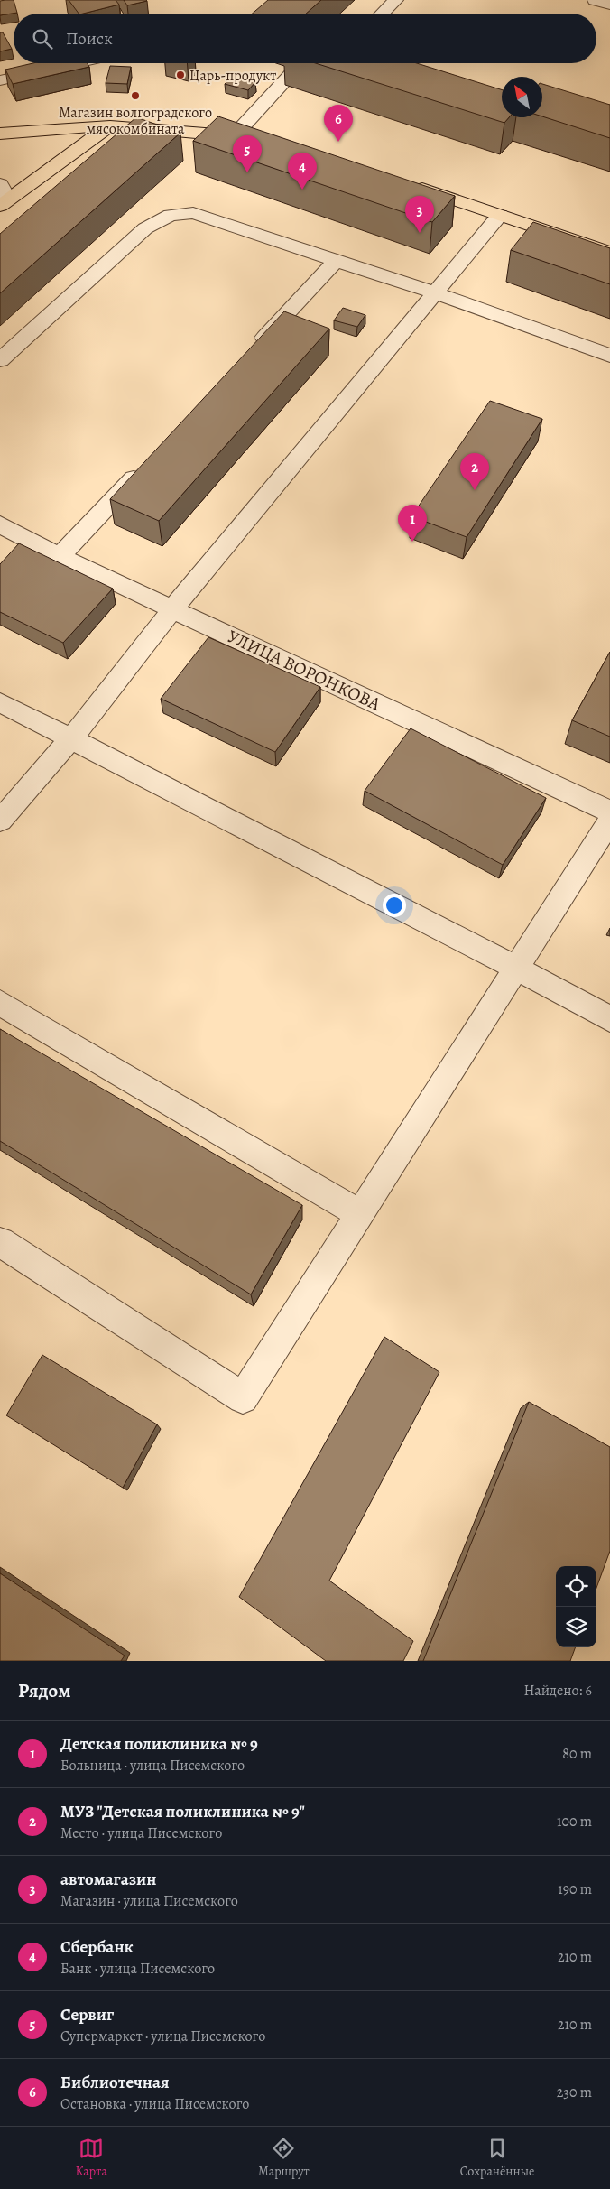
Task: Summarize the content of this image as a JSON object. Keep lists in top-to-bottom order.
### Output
{
  "streets": {
    "street": ["УЛИЦА ВОРОНКОВА"]
  },
  "places": ["Царь-продукт", "Магазин волгоградского мясокомбината"],
  "north": "top left",
  "page": {
    "search": "Поиск",
    "pins": [
      "6",
      "5",
      "4",
      "3",
      "2",
      "1"
    ],
    "heading": ["Рядом", "Найдено: 6"],
    "list": [
      {
        "mark": "1",
        "name": "Детская поликлиника № 9",
        "note": "Больница · улица Писемского",
        "value": "80 m"
      },
      {
        "mark": "2",
        "name": "МУЗ \"Детская поликлиника № 9\"",
        "note": "Место · улица Писемского",
        "value": "100 m"
      },
      {
        "mark": "3",
        "name": "автомагазин",
        "note": "Магазин · улица Писемского",
        "value": "190 m"
      },
      {
        "mark": "4",
        "name": "Сбербанк",
        "note": "Банк · улица Писемского",
        "value": "210 m"
      },
      {
        "mark": "5",
        "name": "Сервиг",
        "note": "Супермаркет · улица Писемского",
        "value": "210 m"
      },
      {
        "mark": "6",
        "name": "Библиотечная",
        "note": "Остановка · улица Писемского",
        "value": "230 m"
      }
    ],
    "nav": ["Карта", "Маршрут", "Сохранённые"]
  }
}
